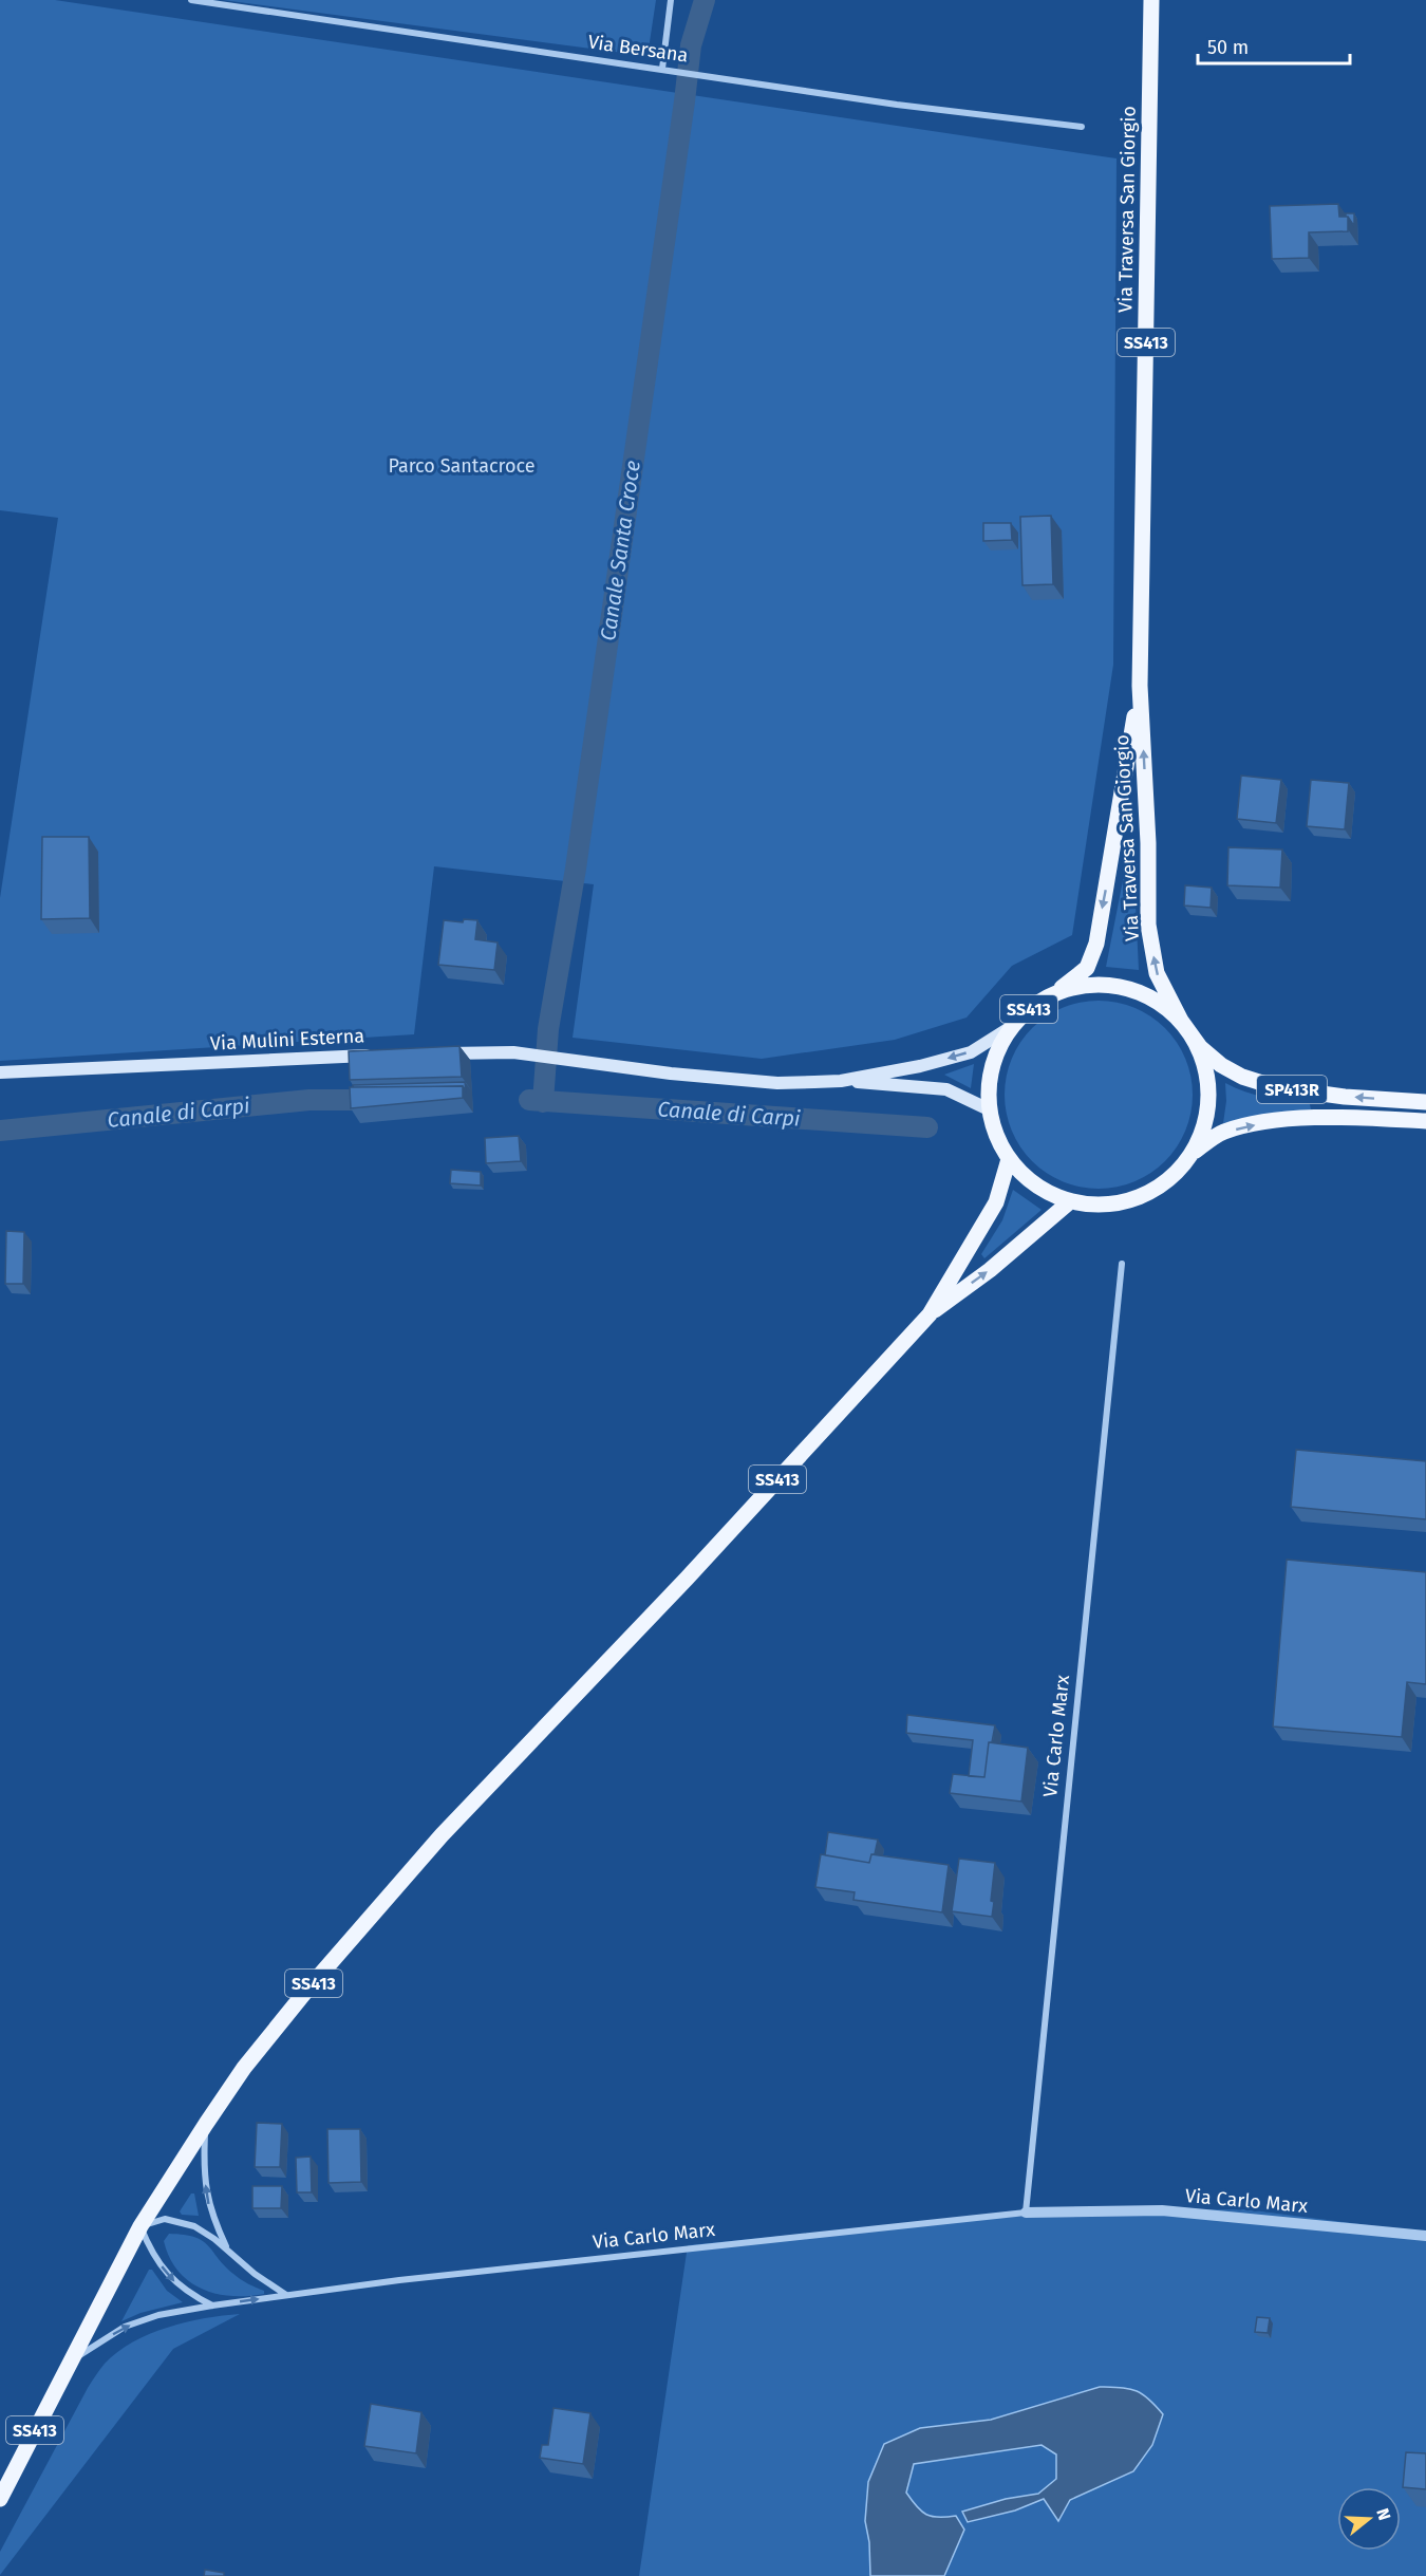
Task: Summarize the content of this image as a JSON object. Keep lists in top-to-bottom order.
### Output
{
  "streets": {
    "main road": [
      "Via Traversa San Giorgio",
      "SS413",
      "Via Mulini Esterna",
      "SP413R"
    ],
    "street": ["Via Bersana", "Via Carlo Marx"]
  },
  "crossings": [
    ["Via Traversa San Giorgio", "SS413"],
    ["Via Traversa San Giorgio", "SP413R"],
    ["SS413", "SP413R"],
    ["SS413", "Via Carlo Marx"]
  ],
  "water": ["Canale Santa Croce", "Canale di Carpi"],
  "parks": ["Parco Santacroce"],
  "scale_bar": "50 m",
  "north": "right"
}
